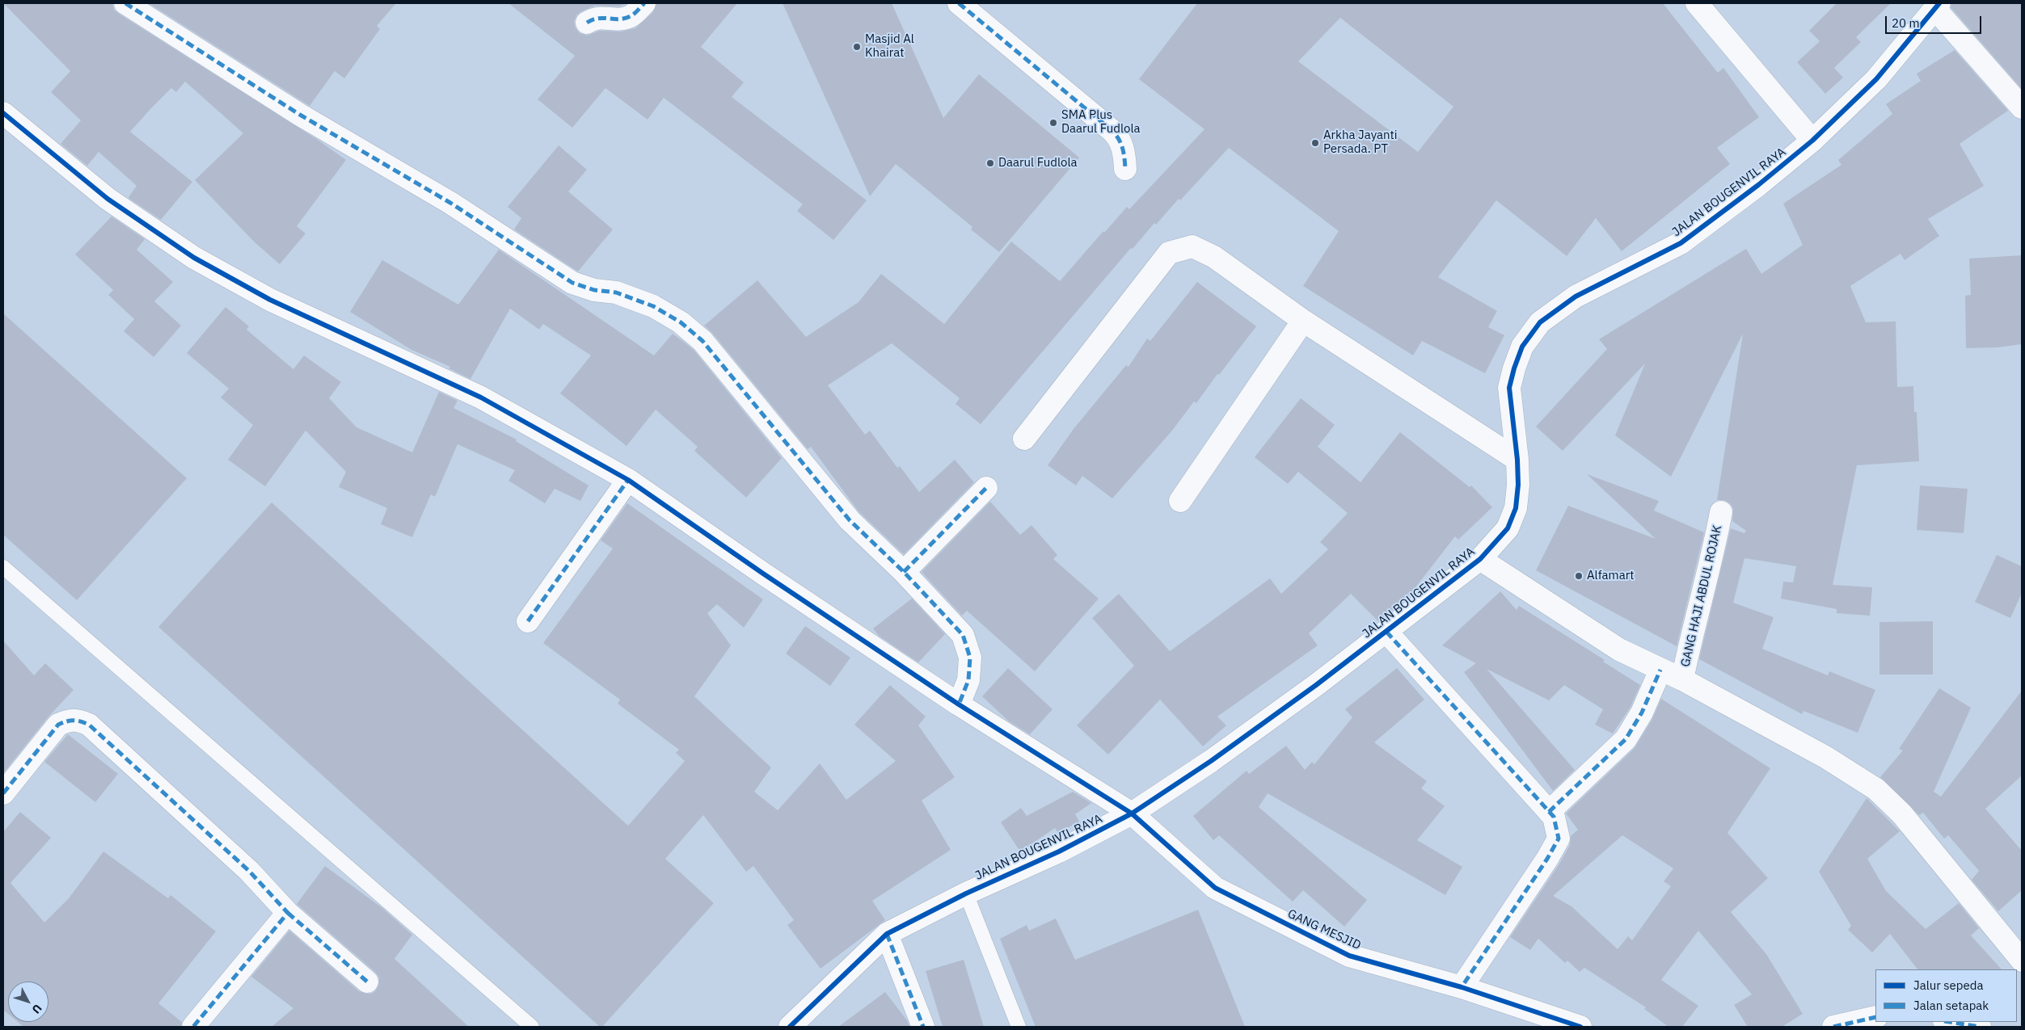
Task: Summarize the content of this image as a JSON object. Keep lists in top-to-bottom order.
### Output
{
  "streets": {
    "street": ["JALAN BOUGENVIL RAYA", "GANG HAJI ABDUL ROJAK", "GANG MESJID"]
  },
  "crossings": [
    ["JALAN BOUGENVIL RAYA", "GANG MESJID"]
  ],
  "places": [
    "Masjid Al Khairat",
    "SMA Plus Daarul Fudlola",
    "Arkha Jayanti Persada. PT",
    "Daarul Fudlola",
    "Alfamart"
  ],
  "legend": ["Jalur sepeda", "Jalan setapak"],
  "scale_bar": "20 m",
  "north": "bottom right"
}
